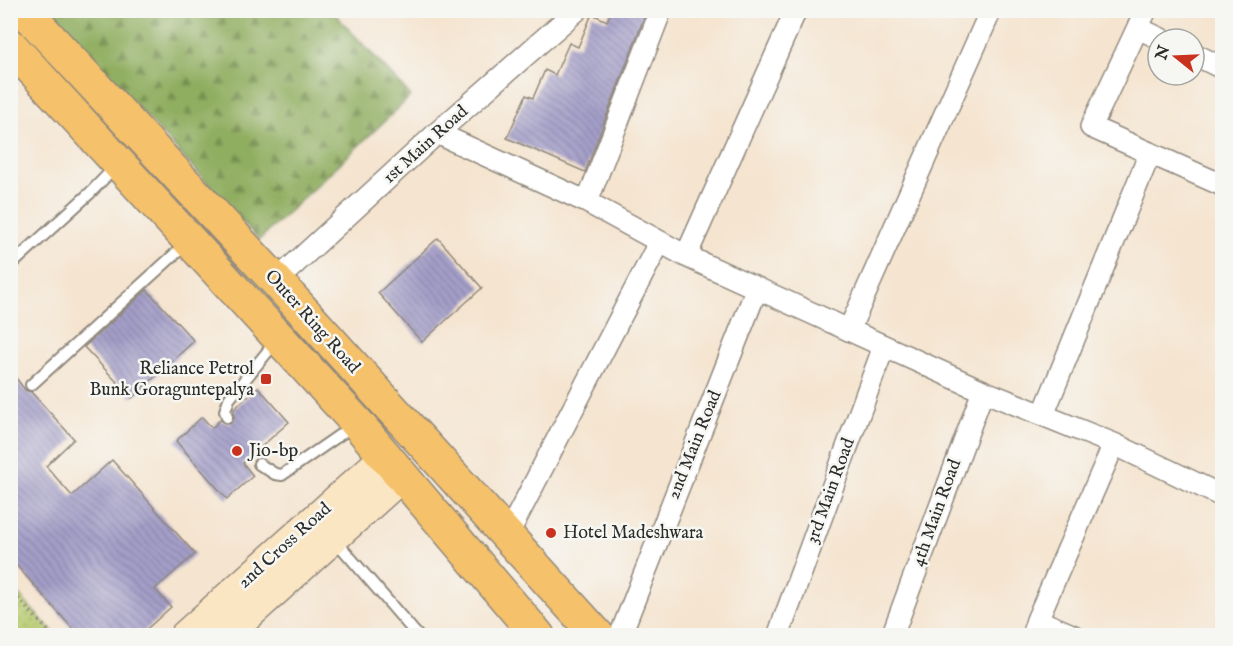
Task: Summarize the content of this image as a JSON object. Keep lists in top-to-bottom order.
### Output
{
  "streets": {
    "highway": ["Outer Ring Road"],
    "street": [
      "1st Main Road",
      "2nd Main Road",
      "3rd Main Road",
      "4th Main Road",
      "2nd Cross Road"
    ]
  },
  "crossings": [
    ["1st Main Road", "Outer Ring Road"],
    ["Outer Ring Road", "2nd Cross Road"]
  ],
  "places": {
    "transit": ["Reliance Petrol Bunk Goraguntepalya"],
    "other": ["Jio-bp", "Hotel Madeshwara"]
  },
  "north": "left"
}
